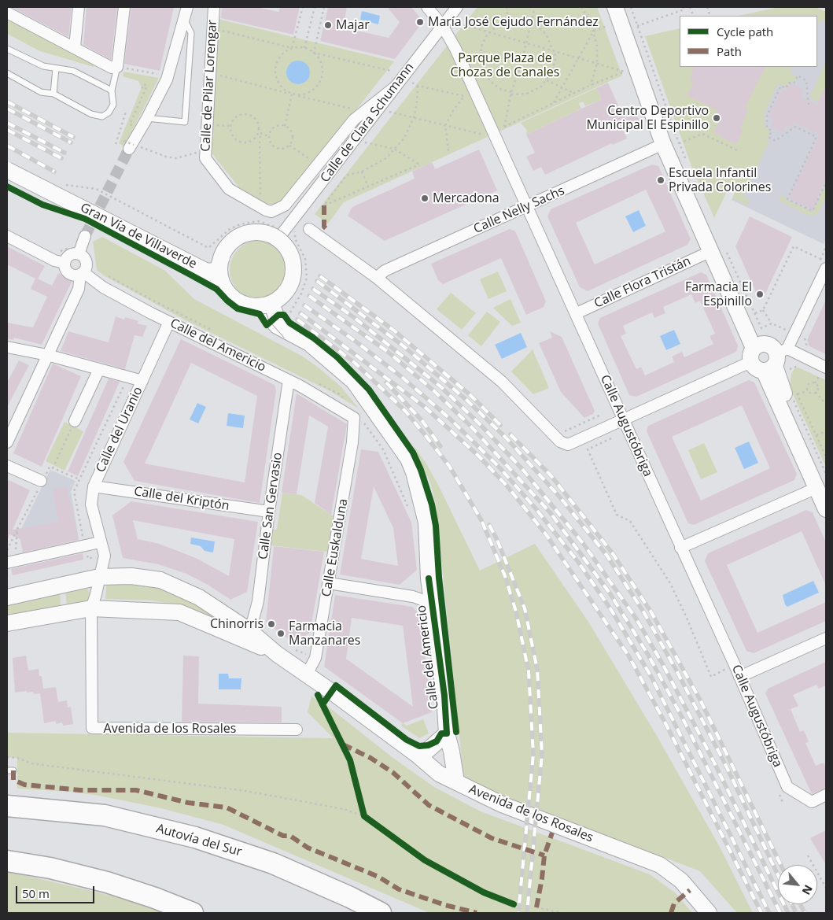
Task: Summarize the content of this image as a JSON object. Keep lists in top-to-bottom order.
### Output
{
  "streets": {
    "highway": ["Autovía del Sur"],
    "street": [
      "Calle de Pilar Lorengar",
      "Calle de Clara Schumann",
      "Calle Nelly Sachs",
      "Gran Vía de Villaverde",
      "Calle Flora Tristán",
      "Calle del Americio",
      "Calle Augustóbriga",
      "Calle del Uranio",
      "Calle del Kriptón",
      "Calle San Gervasio",
      "Calle Euskalduna",
      "Avenida de los Rosales"
    ]
  },
  "crossings": [
    ["Calle de Pilar Lorengar", "Calle de Clara Schumann"],
    ["Calle de Clara Schumann", "Gran Vía de Villaverde"],
    ["Calle de Clara Schumann", "Calle del Americio"],
    ["Calle de Clara Schumann", "Calle Augustóbriga"],
    ["Calle Nelly Sachs", "Calle Augustóbriga"],
    ["Gran Vía de Villaverde", "Calle del Americio"],
    ["Calle Flora Tristán", "Calle Augustóbriga"],
    ["Calle del Americio", "Calle del Uranio"],
    ["Calle del Americio", "Calle San Gervasio"],
    ["Calle del Americio", "Calle Euskalduna"],
    ["Calle del Americio", "Avenida de los Rosales"],
    ["Calle del Uranio", "Calle del Kriptón"],
    ["Calle del Uranio", "Avenida de los Rosales"],
    ["Calle del Kriptón", "Calle San Gervasio"],
    ["Calle San Gervasio", "Avenida de los Rosales"],
    ["Calle Euskalduna", "Avenida de los Rosales"]
  ],
  "parks": ["Parque Plaza de Chozas de Canales"],
  "places": [
    "María José Cejudo Fernández",
    "Majar",
    "Centro Deportivo Municipal El Espinillo",
    "Escuela Infantil Privada Colorines",
    "Mercadona",
    "Farmacia El Espinillo",
    "Chinorris",
    "Farmacia Manzanares"
  ],
  "legend": ["Cycle path", "Path"],
  "scale_bar": "50 m",
  "north": "bottom right"
}
